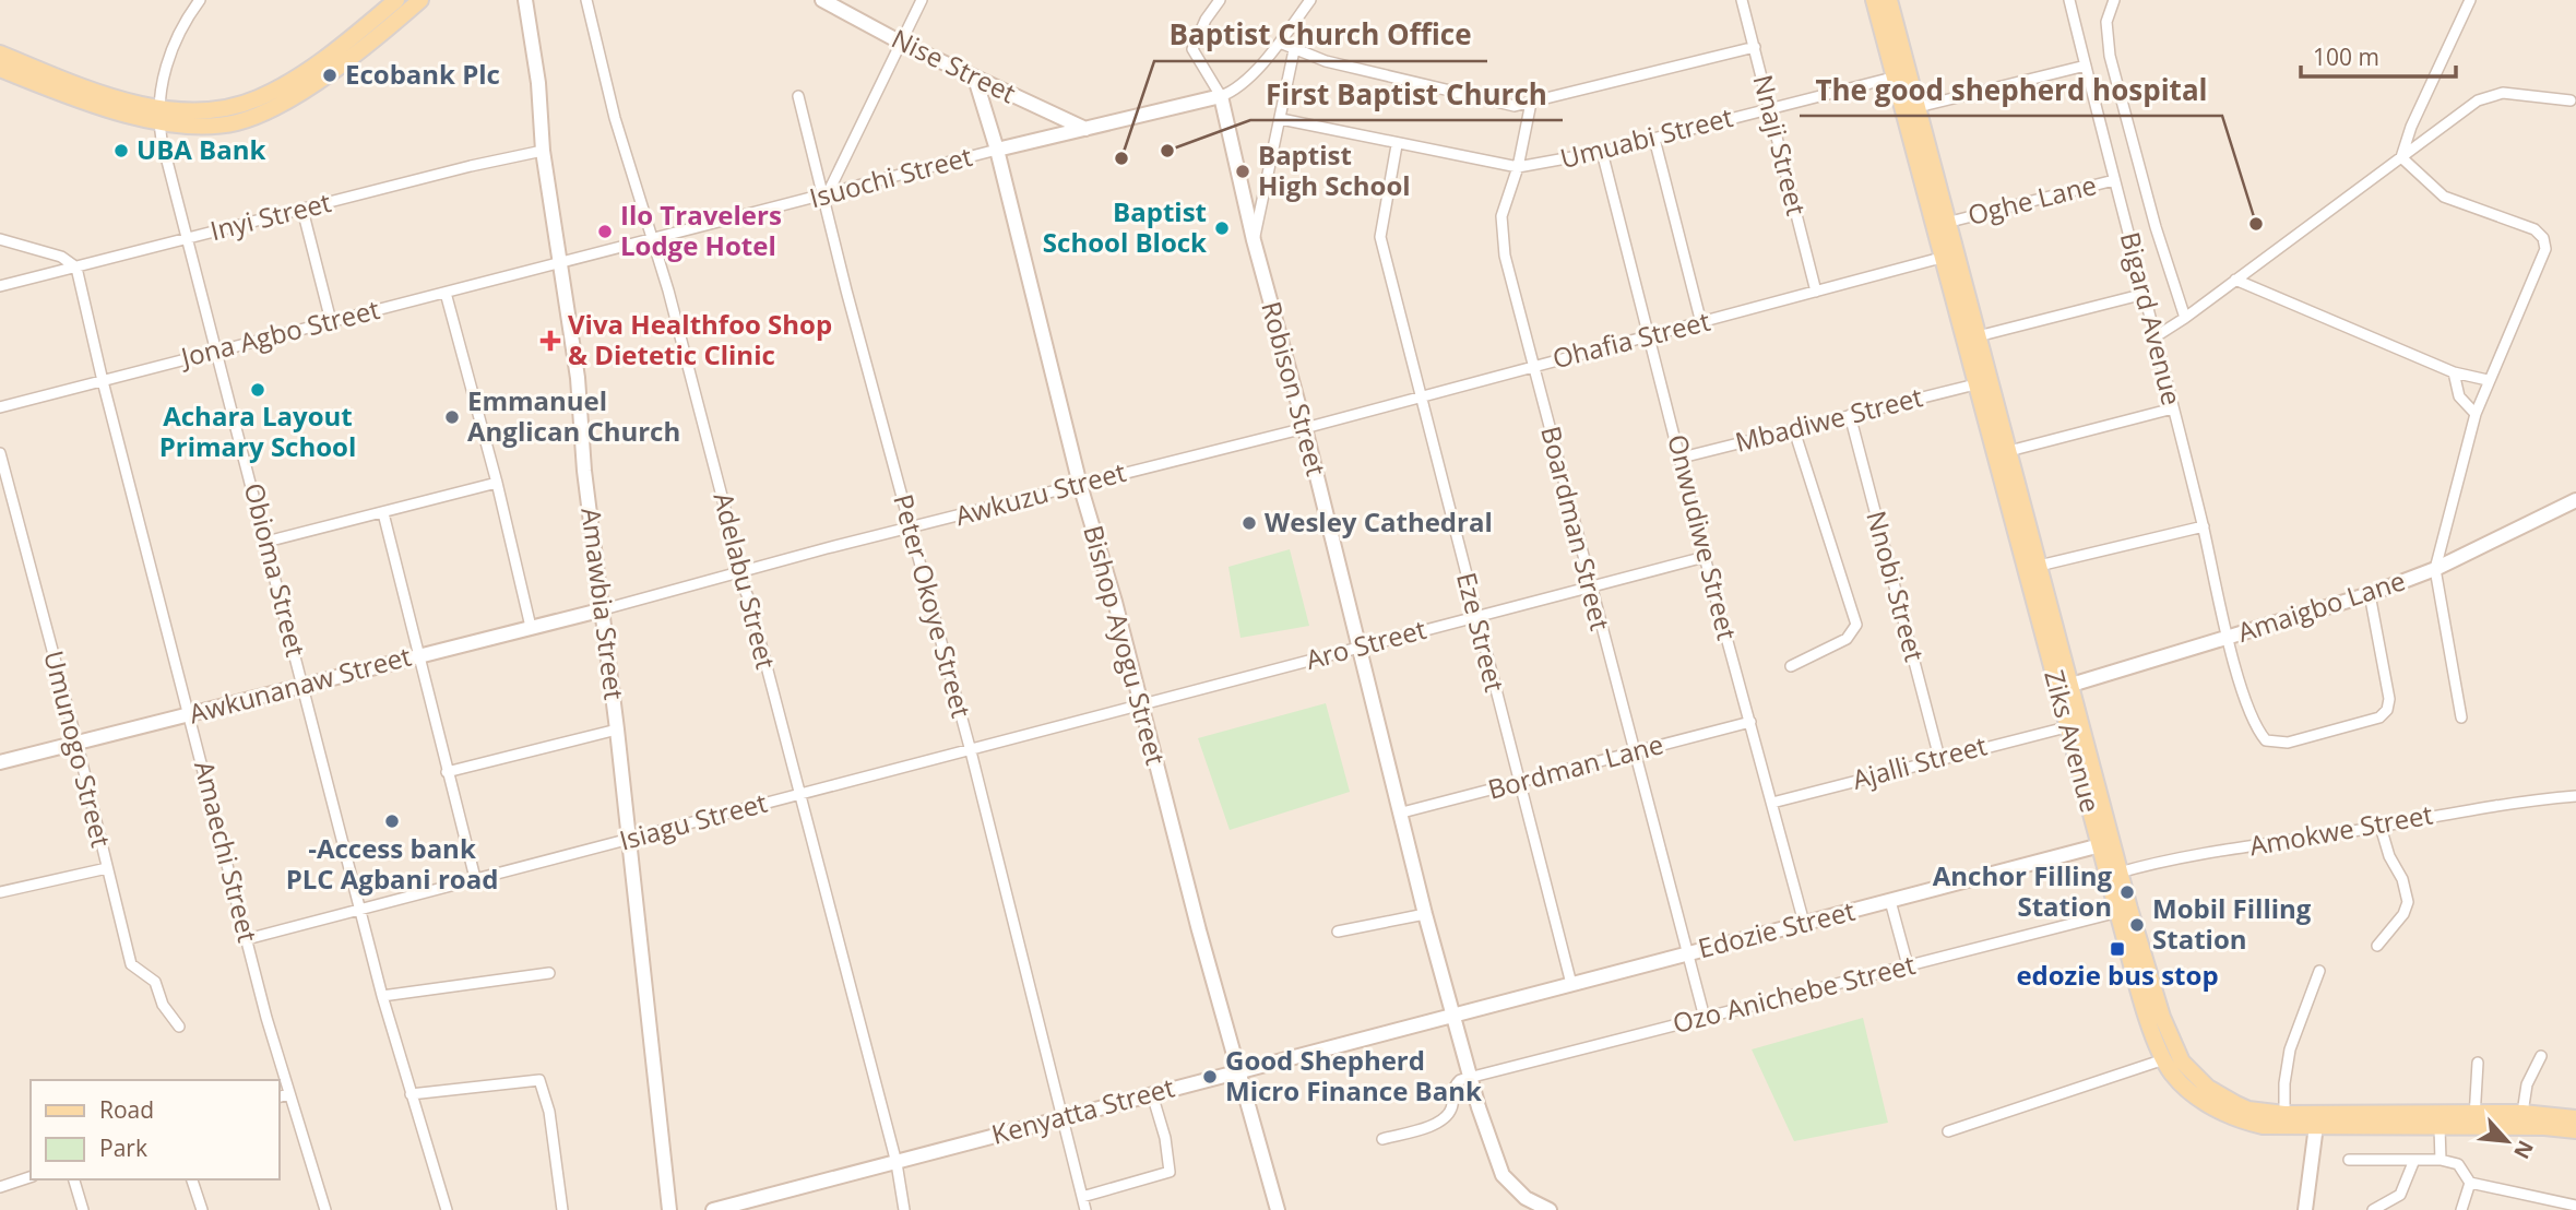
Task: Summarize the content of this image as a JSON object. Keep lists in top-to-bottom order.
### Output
{
  "streets": {
    "main road": [
      "Nise Street",
      "Isuochi Street",
      "Robison Street",
      "Amawbia Street",
      "Amaigbo Lane",
      "Bishop Ayogu Street",
      "Awkunanaw Street",
      "Ziks Avenue",
      "Edozie Street",
      "Kenyatta Street"
    ],
    "street": [
      "Umuabi Street",
      "Nnaji Street",
      "Oghe Lane",
      "Inyi Street",
      "Bigard Avenue",
      "Jona Agbo Street",
      "Ohafia Street",
      "Mbadiwe Street",
      "Awkuzu Street",
      "Boardman Street",
      "Onwudiwe Street",
      "Obioma Street",
      "Adelabu Street",
      "Nnobi Street",
      "Peter Okoye Street",
      "Eze Street",
      "Aro Street",
      "Umunogo Street",
      "Ajalli Street",
      "Bordman Lane",
      "Isiagu Street",
      "Amokwe Street",
      "Amaechi Street",
      "Ozo Anichebe Street"
    ]
  },
  "crossings": [
    ["Nise Street", "Isuochi Street"],
    ["Nise Street", "Bishop Ayogu Street"],
    ["Umuabi Street", "Nnaji Street"],
    ["Umuabi Street", "Boardman Street"],
    ["Umuabi Street", "Onwudiwe Street"],
    ["Umuabi Street", "Eze Street"],
    ["Umuabi Street", "Ziks Avenue"],
    ["Nnaji Street", "Ohafia Street"],
    ["Isuochi Street", "Jona Agbo Street"],
    ["Isuochi Street", "Robison Street"],
    ["Isuochi Street", "Adelabu Street"],
    ["Isuochi Street", "Amawbia Street"],
    ["Isuochi Street", "Peter Okoye Street"],
    ["Isuochi Street", "Bishop Ayogu Street"],
    ["Oghe Lane", "Bigard Avenue"],
    ["Oghe Lane", "Ziks Avenue"],
    ["Inyi Street", "Obioma Street"],
    ["Inyi Street", "Amawbia Street"],
    ["Inyi Street", "Amaechi Street"],
    ["Bigard Avenue", "Amaigbo Lane"],
    ["Jona Agbo Street", "Obioma Street"],
    ["Jona Agbo Street", "Amawbia Street"],
    ["Jona Agbo Street", "Amaechi Street"],
    ["Ohafia Street", "Robison Street"],
    ["Ohafia Street", "Awkuzu Street"],
    ["Ohafia Street", "Boardman Street"],
    ["Ohafia Street", "Onwudiwe Street"],
    ["Ohafia Street", "Eze Street"],
    ["Ohafia Street", "Ziks Avenue"],
    ["Robison Street", "Awkuzu Street"],
    ["Robison Street", "Aro Street"],
    ["Robison Street", "Bordman Lane"],
    ["Robison Street", "Edozie Street"],
    ["Robison Street", "Ozo Anichebe Street"],
    ["Robison Street", "Kenyatta Street"],
    ["Mbadiwe Street", "Onwudiwe Street"],
    ["Mbadiwe Street", "Nnobi Street"],
    ["Mbadiwe Street", "Ziks Avenue"],
    ["Awkuzu Street", "Adelabu Street"],
    ["Awkuzu Street", "Amawbia Street"],
    ["Awkuzu Street", "Peter Okoye Street"],
    ["Awkuzu Street", "Bishop Ayogu Street"],
    ["Awkuzu Street", "Awkunanaw Street"],
    ["Boardman Street", "Aro Street"],
    ["Boardman Street", "Bordman Lane"],
    ["Boardman Street", "Edozie Street"],
    ["Boardman Street", "Ozo Anichebe Street"],
    ["Onwudiwe Street", "Aro Street"],
    ["Onwudiwe Street", "Ajalli Street"],
    ["Onwudiwe Street", "Bordman Lane"],
    ["Onwudiwe Street", "Edozie Street"],
    ["Obioma Street", "Awkunanaw Street"],
    ["Obioma Street", "Isiagu Street"],
    ["Adelabu Street", "Isiagu Street"],
    ["Adelabu Street", "Kenyatta Street"],
    ["Nnobi Street", "Ajalli Street"],
    ["Amawbia Street", "Awkunanaw Street"],
    ["Amawbia Street", "Isiagu Street"],
    ["Peter Okoye Street", "Isiagu Street"],
    ["Peter Okoye Street", "Kenyatta Street"],
    ["Amaigbo Lane", "Ziks Avenue"],
    ["Eze Street", "Aro Street"],
    ["Eze Street", "Bordman Lane"],
    ["Eze Street", "Edozie Street"],
    ["Bishop Ayogu Street", "Aro Street"],
    ["Bishop Ayogu Street", "Isiagu Street"],
    ["Bishop Ayogu Street", "Kenyatta Street"],
    ["Aro Street", "Isiagu Street"],
    ["Awkunanaw Street", "Umunogo Street"],
    ["Awkunanaw Street", "Amaechi Street"],
    ["Ziks Avenue", "Ajalli Street"],
    ["Ziks Avenue", "Amokwe Street"],
    ["Ziks Avenue", "Edozie Street"],
    ["Ziks Avenue", "Ozo Anichebe Street"],
    ["Isiagu Street", "Amaechi Street"],
    ["Edozie Street", "Kenyatta Street"]
  ],
  "places": {
    "other": [
      "Ecobank Plc",
      "UBA Bank",
      "First Baptist Church",
      "Baptist Church Office",
      "Baptist High School",
      "The good shepherd hospital",
      "Baptist School Block",
      "Ilo Travelers Lodge Hotel",
      "Achara Layout Primary School",
      "Emmanuel Anglican Church",
      "Wesley Cathedral",
      "-Access bank PLC Agbani road",
      "Anchor Filling Station",
      "Mobil Filling Station",
      "Good Shepherd Micro Finance Bank"
    ],
    "health": ["Viva Healthfoo Shop & Dietetic Clinic"],
    "transit": ["edozie bus stop"]
  },
  "legend": ["Road", "Park"],
  "scale_bar": "100 m",
  "north": "bottom right"
}
